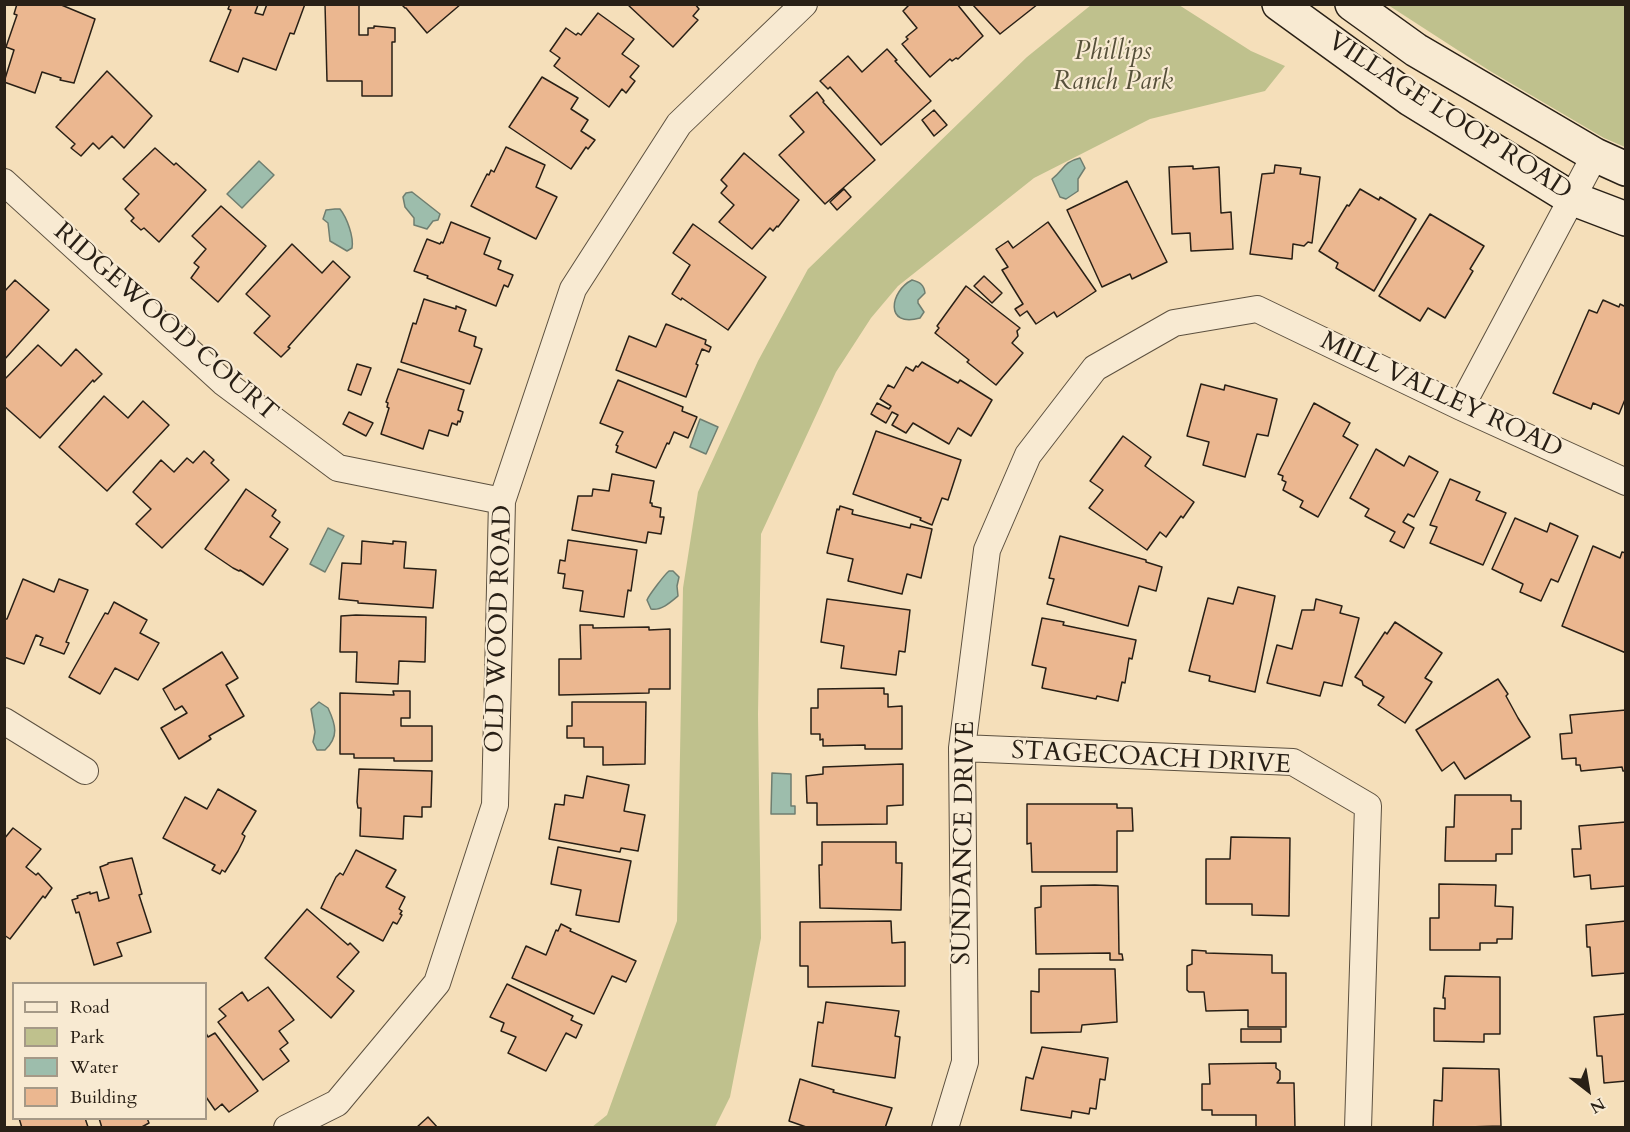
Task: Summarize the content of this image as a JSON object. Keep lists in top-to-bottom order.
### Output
{
  "streets": {
    "main road": ["VILLAGE LOOP ROAD"],
    "street": [
      "RIDGEWOOD COURT",
      "MILL VALLEY ROAD",
      "OLD WOOD ROAD",
      "STAGECOACH DRIVE",
      "SUNDANCE DRIVE"
    ]
  },
  "crossings": [
    ["RIDGEWOOD COURT", "OLD WOOD ROAD"],
    ["MILL VALLEY ROAD", "SUNDANCE DRIVE"],
    ["STAGECOACH DRIVE", "SUNDANCE DRIVE"]
  ],
  "parks": ["Phillips Ranch Park"],
  "legend": [
    "Road",
    "Park",
    "Water",
    "Building"
  ],
  "north": "bottom right"
}
